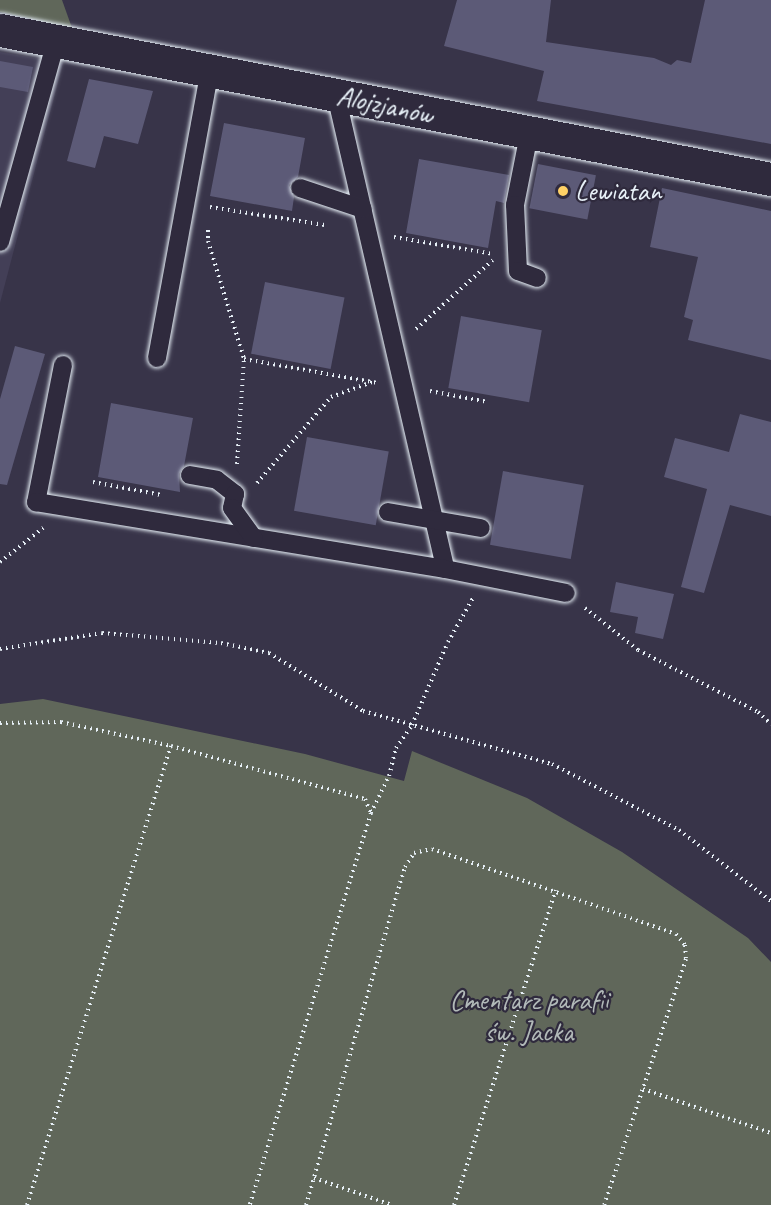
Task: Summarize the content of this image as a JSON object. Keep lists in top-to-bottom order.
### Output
{
  "streets": {
    "street": ["Alojzjanów"]
  },
  "parks": ["Cmentarz parafii św. Jacka"],
  "places": ["Lewiatan"]
}
